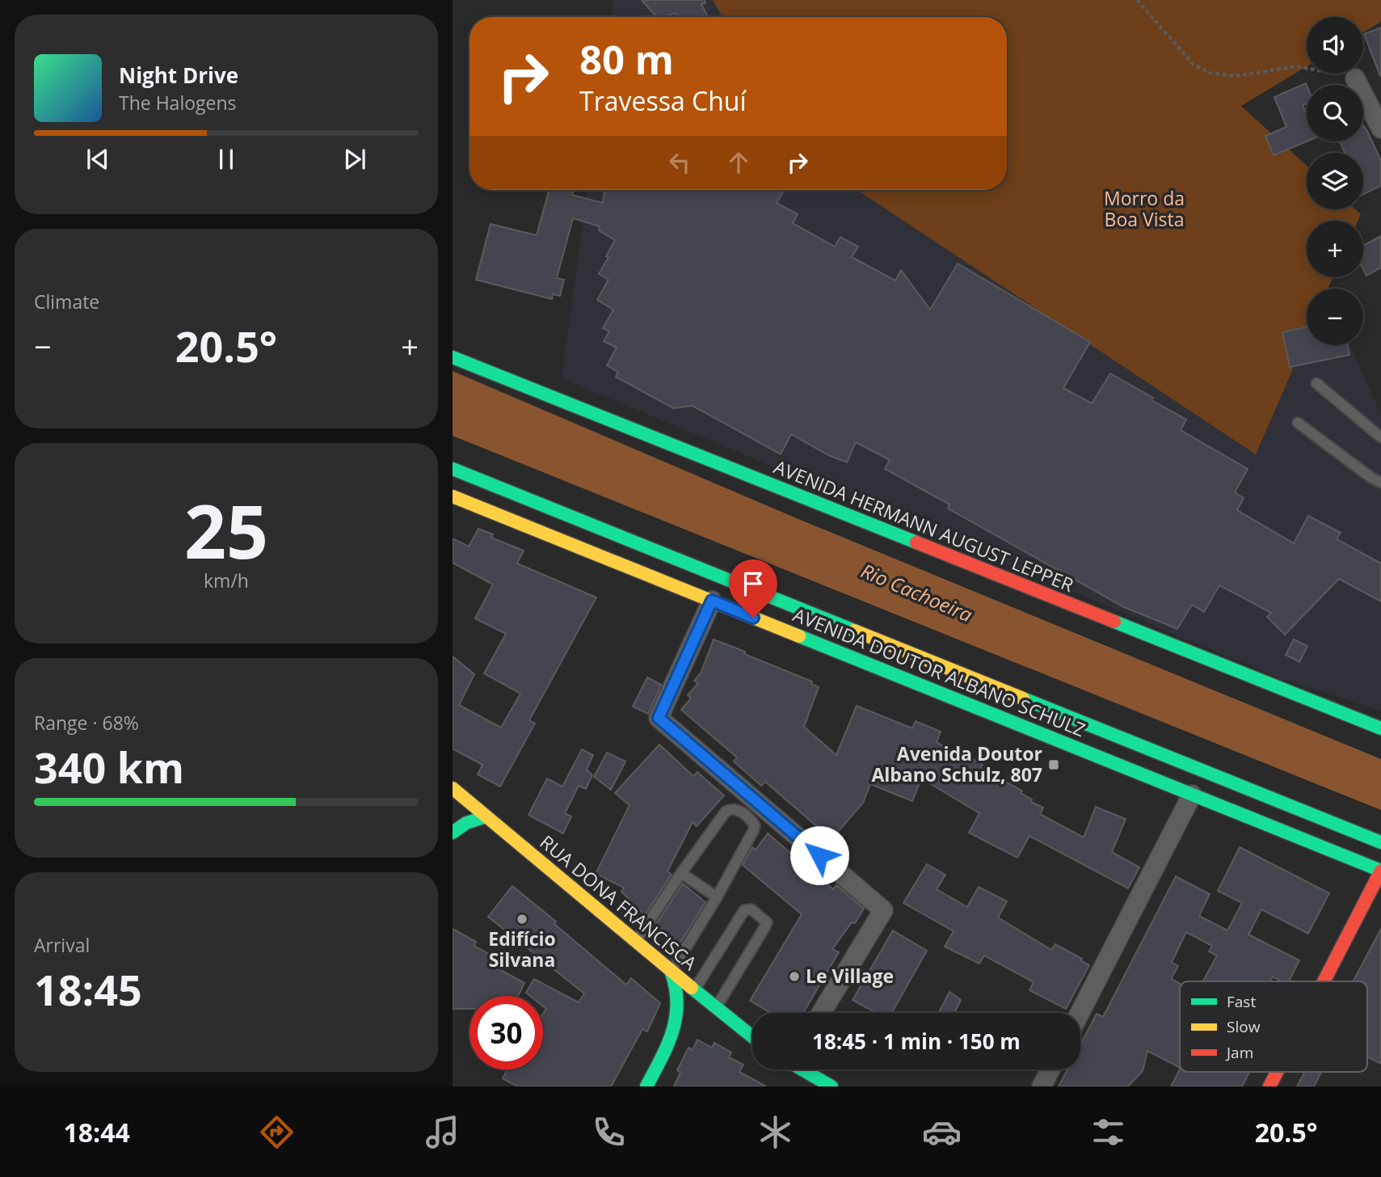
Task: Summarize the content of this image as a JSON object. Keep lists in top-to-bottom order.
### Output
{
  "streets": {
    "main road": ["AVENIDA HERMANN AUGUST LEPPER", "AVENIDA DOUTOR ALBANO SCHULZ", "RUA DONA FRANCISCA"]
  },
  "water": ["Rio Cachoeira"],
  "parks": ["Morro da Boa Vista"],
  "places": {
    "transit": ["Avenida Doutor Albano Schulz, 807"],
    "other": ["Edifício Silvana", "Le Village"]
  },
  "legend": ["Fast", "Slow", "Jam"],
  "page": {
    "map_buttons": ["+", "−"],
    "turn": ["80 m", "Travessa Chuí"],
    "song": ["Night Drive", "The Halogens"],
    "tile": [
      "Climate",
      ["25", "km/h"],
      ["Range · 68%", "340 km"],
      ["Arrival", "18:45"]
    ],
    "heat": ["−", "20.5°", "+"],
    "limit": "30",
    "trip": "18:45 · 1 min · 150 m",
    "tabs": ["18:44", "20.5°"]
  }
}
